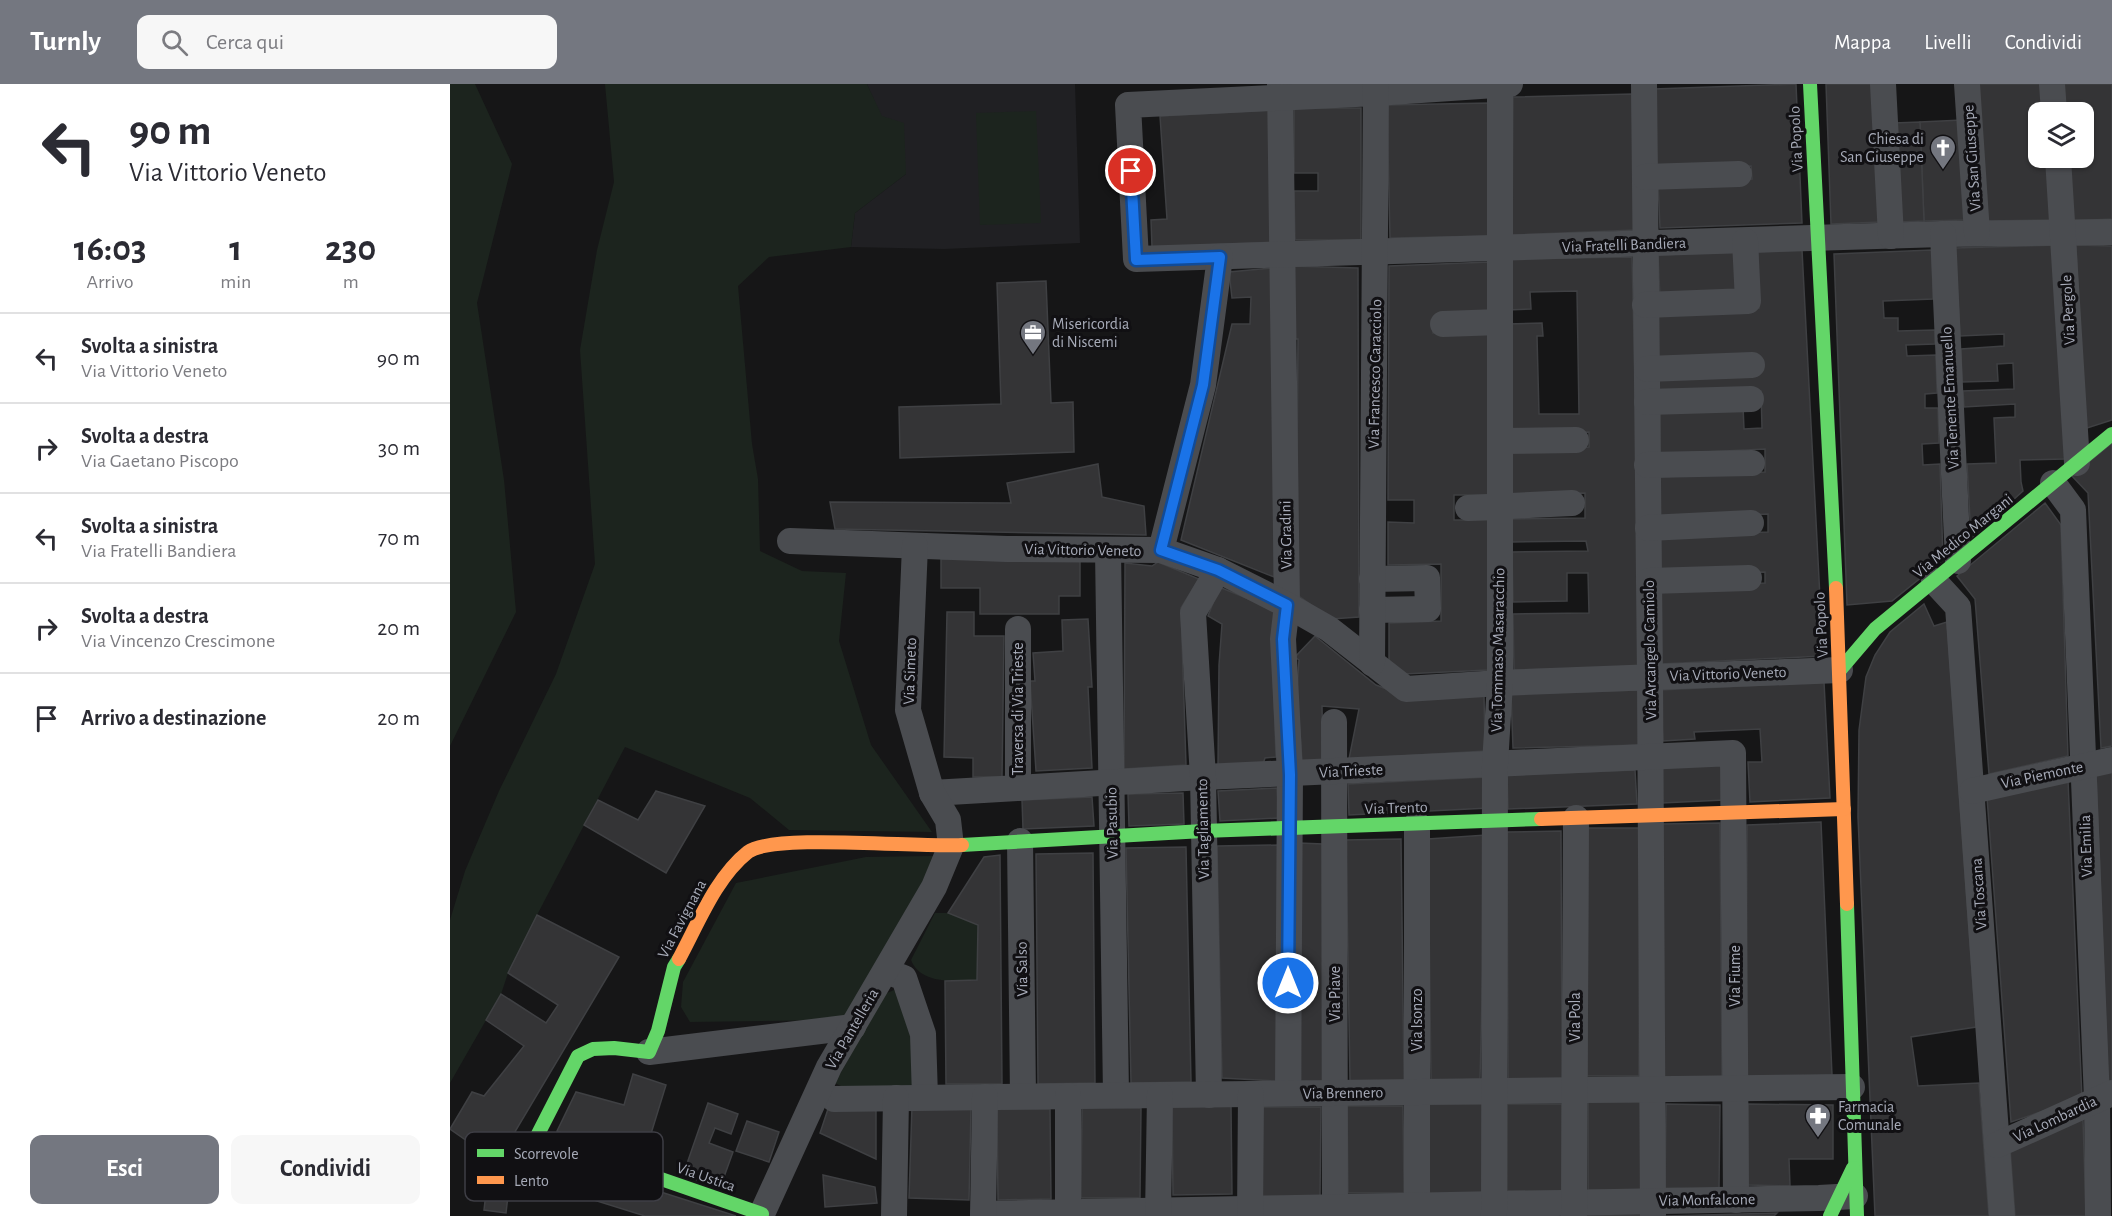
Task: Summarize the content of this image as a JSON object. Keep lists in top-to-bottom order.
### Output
{
  "streets": {
    "street": [
      "Via Popolo",
      "Via San Giuseppe",
      "Via Fratelli Bandiera",
      "Via Pergole",
      "Via Francesco Caracciolo",
      "Via Tenente Emanuello",
      "Via Gradini",
      "Via Medico Margani",
      "Via Vittorio Veneto",
      "Via Tommaso Masaracchio",
      "Via Arcangelo Camiolo",
      "Via Simeto",
      "Traversa di Via Trieste",
      "Via Trieste",
      "Via Piemonte",
      "Via Trento",
      "Via Pasubio",
      "Via Tagliamento",
      "Via Emilia",
      "Via Toscana",
      "Via Favignana",
      "Via Salso",
      "Via Fiume",
      "Via Piave",
      "Via Pola",
      "Via Isonzo",
      "Via Pantelleria",
      "Via Brennero",
      "Via Lombardia",
      "Via Ustica",
      "Via Monfalcone"
    ]
  },
  "crossings": [
    ["Via Popolo", "Via Fratelli Bandiera"],
    ["Via Popolo", "Via Medico Margani"],
    ["Via Popolo", "Via Vittorio Veneto"],
    ["Via Popolo", "Via Trento"],
    ["Via Popolo", "Via Brennero"],
    ["Via Popolo", "Via Monfalcone"],
    ["Via San Giuseppe", "Via Fratelli Bandiera"],
    ["Via Fratelli Bandiera", "Via Pergole"],
    ["Via Fratelli Bandiera", "Via Francesco Caracciolo"],
    ["Via Fratelli Bandiera", "Via Tenente Emanuello"],
    ["Via Fratelli Bandiera", "Via Gradini"],
    ["Via Fratelli Bandiera", "Via Tommaso Masaracchio"],
    ["Via Fratelli Bandiera", "Via Arcangelo Camiolo"],
    ["Via Pergole", "Via Medico Margani"],
    ["Via Francesco Caracciolo", "Via Vittorio Veneto"],
    ["Via Tenente Emanuello", "Via Medico Margani"],
    ["Via Gradini", "Via Vittorio Veneto"],
    ["Via Gradini", "Via Trieste"],
    ["Via Gradini", "Via Trento"],
    ["Via Gradini", "Via Brennero"],
    ["Via Medico Margani", "Via Vittorio Veneto"],
    ["Via Medico Margani", "Via Emilia"],
    ["Via Medico Margani", "Via Toscana"],
    ["Via Vittorio Veneto", "Via Tommaso Masaracchio"],
    ["Via Vittorio Veneto", "Via Arcangelo Camiolo"],
    ["Via Vittorio Veneto", "Via Simeto"],
    ["Via Vittorio Veneto", "Via Pasubio"],
    ["Via Vittorio Veneto", "Via Tagliamento"],
    ["Via Tommaso Masaracchio", "Via Trieste"],
    ["Via Tommaso Masaracchio", "Via Trento"],
    ["Via Tommaso Masaracchio", "Via Brennero"],
    ["Via Tommaso Masaracchio", "Via Monfalcone"],
    ["Via Arcangelo Camiolo", "Via Trieste"],
    ["Via Arcangelo Camiolo", "Via Trento"],
    ["Via Arcangelo Camiolo", "Via Brennero"],
    ["Via Arcangelo Camiolo", "Via Monfalcone"],
    ["Via Simeto", "Via Trieste"],
    ["Via Simeto", "Via Trento"],
    ["Via Simeto", "Via Favignana"],
    ["Via Simeto", "Via Pantelleria"],
    ["Traversa di Via Trieste", "Via Trieste"],
    ["Via Trieste", "Via Pasubio"],
    ["Via Trieste", "Via Tagliamento"],
    ["Via Trieste", "Via Fiume"],
    ["Via Trieste", "Via Piave"],
    ["Via Piemonte", "Via Emilia"],
    ["Via Piemonte", "Via Toscana"],
    ["Via Trento", "Via Pasubio"],
    ["Via Trento", "Via Tagliamento"],
    ["Via Trento", "Via Favignana"],
    ["Via Trento", "Via Salso"],
    ["Via Trento", "Via Fiume"],
    ["Via Trento", "Via Piave"],
    ["Via Trento", "Via Pola"],
    ["Via Trento", "Via Isonzo"],
    ["Via Trento", "Via Pantelleria"],
    ["Via Pasubio", "Via Brennero"],
    ["Via Tagliamento", "Via Brennero"],
    ["Via Emilia", "Via Lombardia"],
    ["Via Toscana", "Via Lombardia"],
    ["Via Favignana", "Via Pantelleria"],
    ["Via Favignana", "Via Ustica"],
    ["Via Salso", "Via Brennero"],
    ["Via Fiume", "Via Brennero"],
    ["Via Fiume", "Via Monfalcone"],
    ["Via Piave", "Via Brennero"],
    ["Via Piave", "Via Monfalcone"],
    ["Via Pola", "Via Brennero"],
    ["Via Pola", "Via Monfalcone"],
    ["Via Isonzo", "Via Brennero"],
    ["Via Isonzo", "Via Monfalcone"],
    ["Via Pantelleria", "Via Ustica"]
  ],
  "places": {
    "church": ["Chiesa di San Giuseppe"],
    "office": ["Misericordia di Niscemi"],
    "pharmacy": ["Farmacia Comunale"]
  },
  "legend": ["Scorrevole", "Lento"],
  "page": {
    "header": "Turnly",
    "search": "Cerca qui",
    "nav": ["Mappa", "Livelli", "Condividi"],
    "turn": ["90 m", "Via Vittorio Veneto"],
    "eta": [
      "16:03",
      "Arrivo",
      "1",
      "min",
      "230",
      "m"
    ],
    "list": [
      {
        "name": "Svolta a sinistra",
        "note": "Via Vittorio Veneto",
        "value": "90 m"
      },
      {
        "name": "Svolta a destra",
        "note": "Via Gaetano Piscopo",
        "value": "30 m"
      },
      {
        "name": "Svolta a sinistra",
        "note": "Via Fratelli Bandiera",
        "value": "70 m"
      },
      {
        "name": "Svolta a destra",
        "note": "Via Vincenzo Crescimone",
        "value": "20 m"
      },
      {
        "name": "Arrivo a destinazione",
        "value": "20 m"
      }
    ],
    "buttons": ["Esci", "Condividi"]
  }
}
